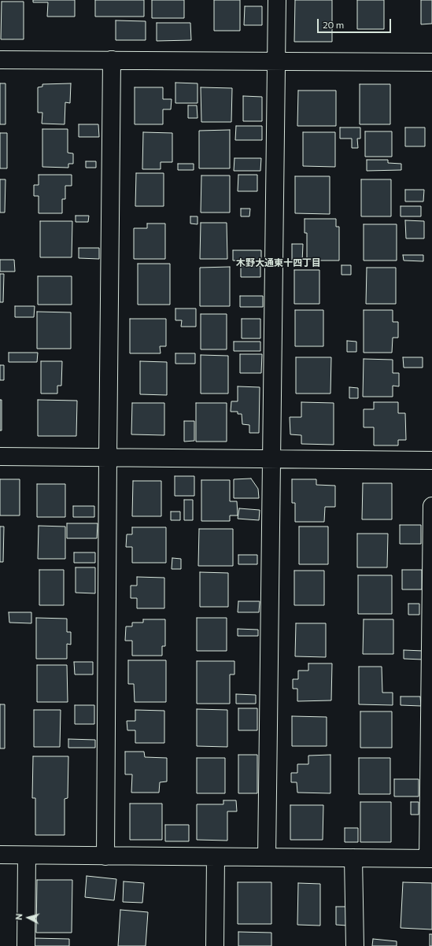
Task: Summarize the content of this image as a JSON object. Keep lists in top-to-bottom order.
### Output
{
  "districts": ["木野大通東十四丁目"],
  "scale_bar": "20 m",
  "north": "left"
}
